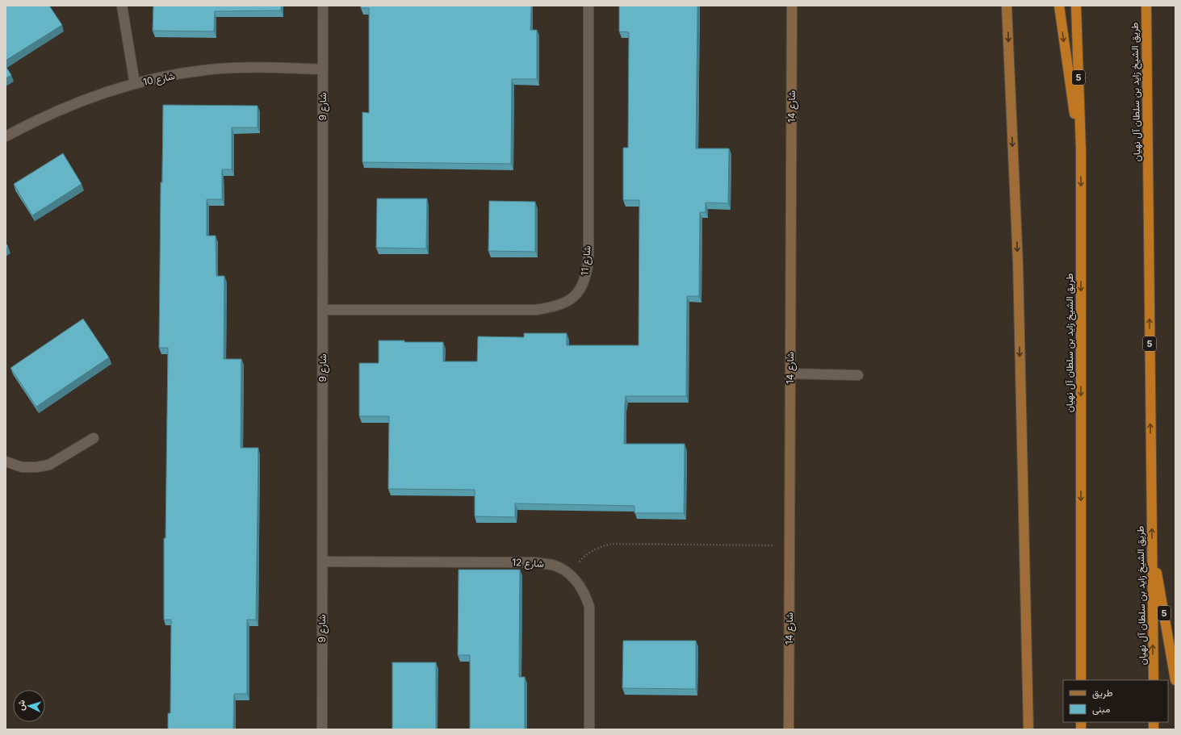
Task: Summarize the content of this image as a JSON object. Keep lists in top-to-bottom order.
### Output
{
  "streets": {
    "highway": ["5", "طريق الشيخ زايد بن سلطان آل نهيان"],
    "street": [
      "شارع 10",
      "شارع 9",
      "شارع 14",
      "شارع 11",
      "شارع 12"
    ]
  },
  "crossings": [
    ["5", "طريق الشيخ زايد بن سلطان آل نهيان"],
    ["شارع 10", "شارع 9"],
    ["شارع 9", "شارع 11"],
    ["شارع 9", "شارع 12"]
  ],
  "legend": ["طريق", "مبنى"],
  "north": "left"
}
